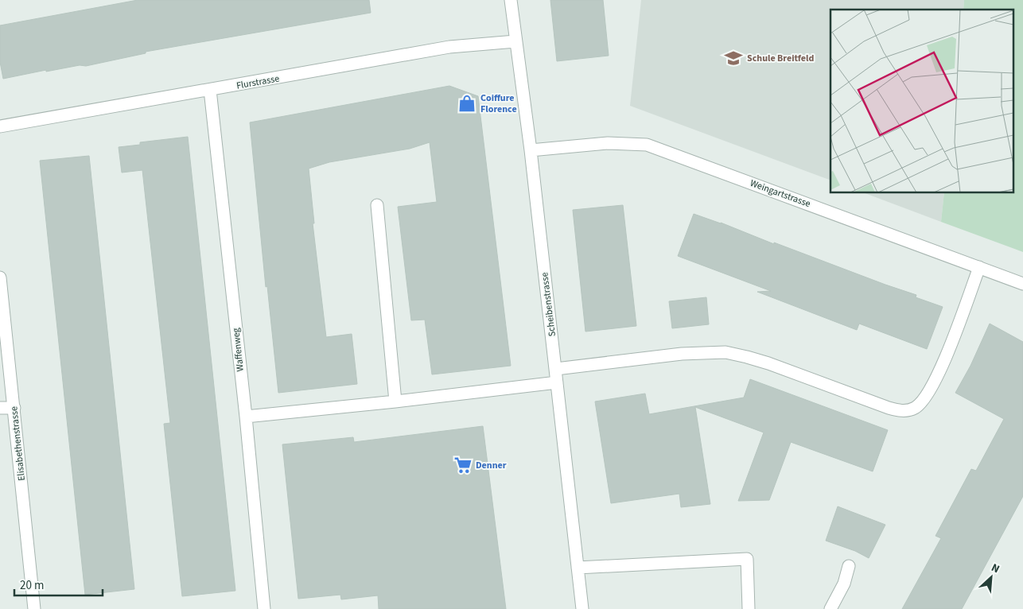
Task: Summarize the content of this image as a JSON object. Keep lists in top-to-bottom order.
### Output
{
  "streets": {
    "street": [
      "Flurstrasse",
      "Weingartstrasse",
      "Scheibenstrasse",
      "Waffenweg",
      "Elisabethenstrasse"
    ]
  },
  "crossings": [
    ["Flurstrasse", "Scheibenstrasse"],
    ["Flurstrasse", "Waffenweg"],
    ["Weingartstrasse", "Scheibenstrasse"]
  ],
  "places": {
    "school or university": ["Schule Breitfeld"],
    "shop": ["Coiffure Florence"],
    "supermarket": ["Denner"]
  },
  "scale_bar": "20 m",
  "north": "top right"
}
